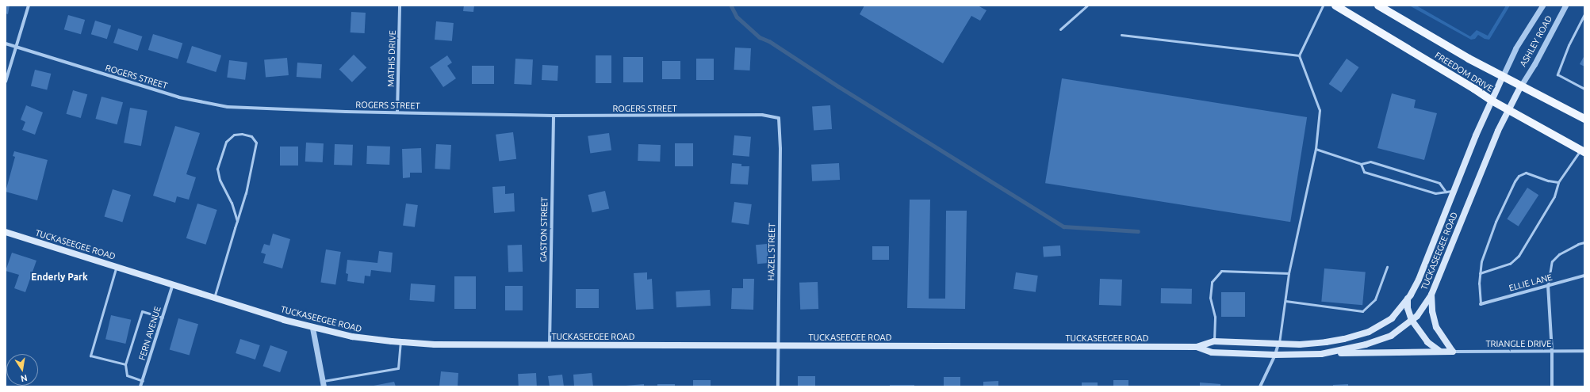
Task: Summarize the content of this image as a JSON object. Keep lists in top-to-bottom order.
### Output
{
  "streets": {
    "main road": ["FREEDOM DRIVE", "TUCKASEEGEE ROAD"],
    "street": [
      "ASHLEY ROAD",
      "MATHIS DRIVE",
      "ROGERS STREET",
      "GASTON STREET",
      "HAZEL STREET",
      "ELLIE LANE",
      "FERN AVENUE",
      "TRIANGLE DRIVE"
    ]
  },
  "crossings": [
    ["ASHLEY ROAD", "FREEDOM DRIVE"],
    ["ASHLEY ROAD", "TUCKASEEGEE ROAD"],
    ["MATHIS DRIVE", "ROGERS STREET"],
    ["FREEDOM DRIVE", "TUCKASEEGEE ROAD"],
    ["ROGERS STREET", "GASTON STREET"],
    ["ROGERS STREET", "HAZEL STREET"],
    ["GASTON STREET", "TUCKASEEGEE ROAD"],
    ["TUCKASEEGEE ROAD", "HAZEL STREET"],
    ["TUCKASEEGEE ROAD", "FERN AVENUE"]
  ],
  "districts": ["Enderly Park"],
  "north": "bottom"
}
